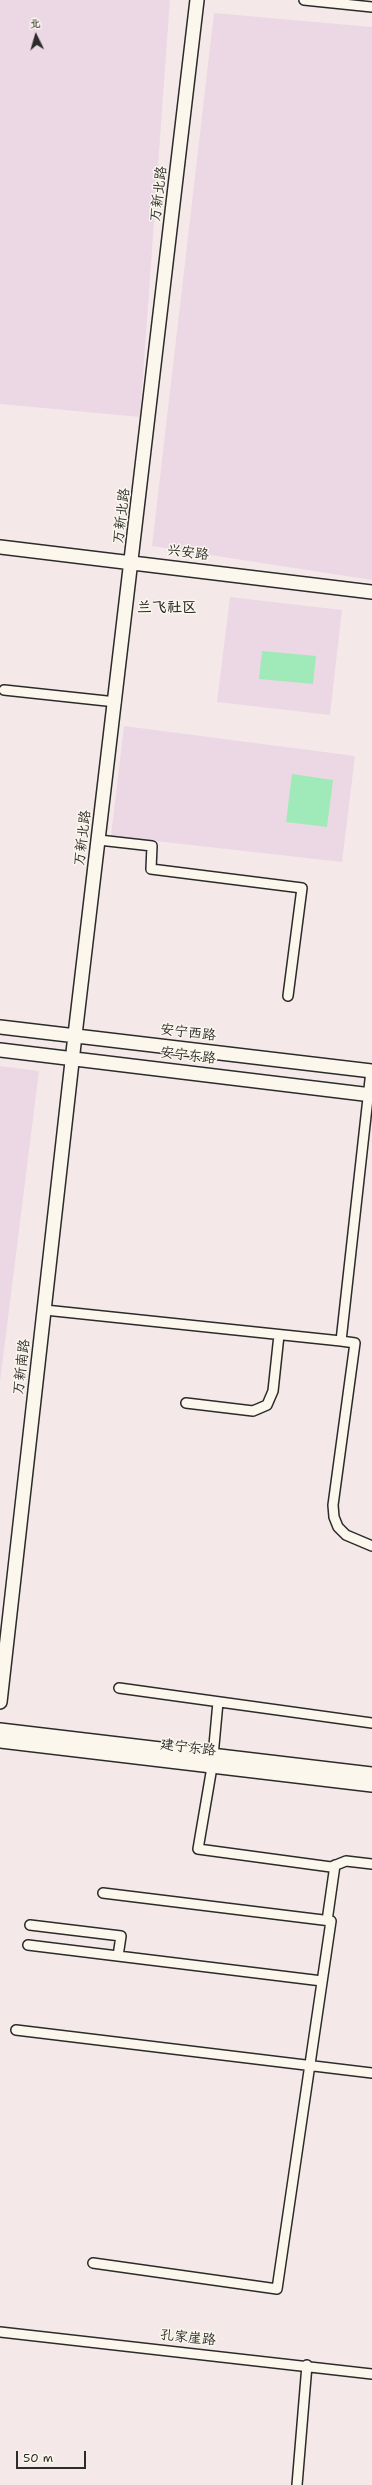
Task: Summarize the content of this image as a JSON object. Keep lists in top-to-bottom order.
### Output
{
  "streets": {
    "main road": [
      "万新北路",
      "兴安路",
      "安宁西路",
      "安宁东路",
      "万新南路",
      "建宁东路"
    ],
    "street": ["孔家崖路"]
  },
  "crossings": [
    ["万新北路", "兴安路"],
    ["万新北路", "安宁西路"],
    ["万新北路", "万新南路"],
    ["安宁西路", "万新南路"],
    ["安宁东路", "万新南路"]
  ],
  "districts": ["兰飞社区"],
  "scale_bar": "50 m",
  "north": "top"
}
